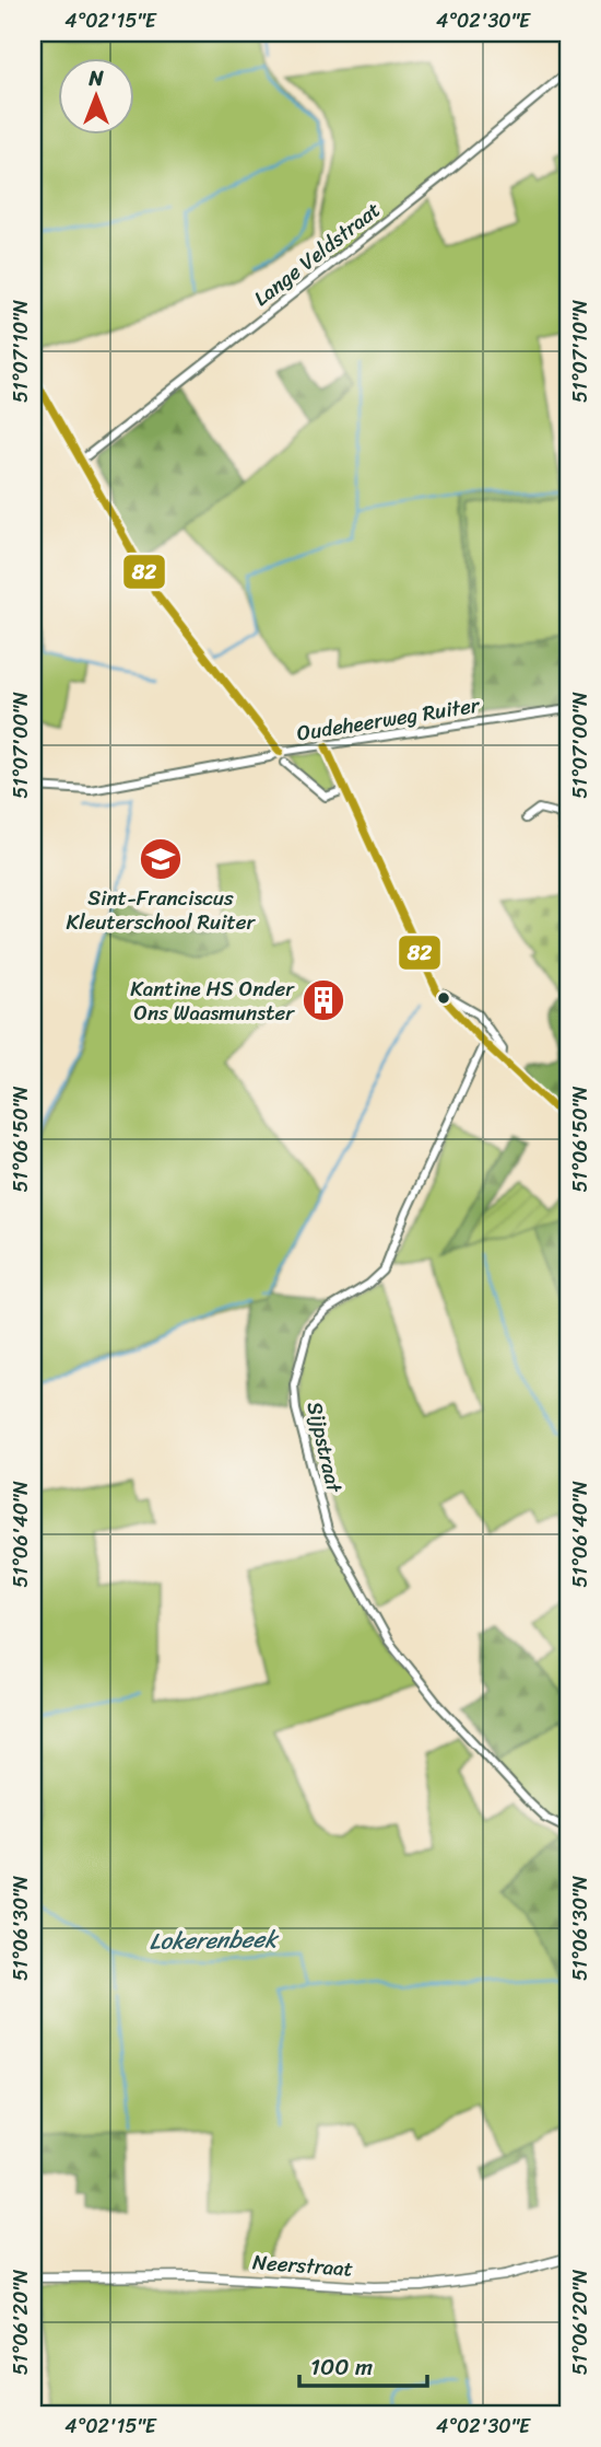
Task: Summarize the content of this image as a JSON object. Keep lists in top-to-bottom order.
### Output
{
  "streets": {
    "street": [
      "Lange Veldstraat",
      "Oudeheerweg Ruiter",
      "Sijpstraat",
      "Neerstraat"
    ]
  },
  "water": ["Lokerenbeek"],
  "places": {
    "school or university": ["Sint-Franciscus Kleuterschool Ruiter"],
    "building": ["Kantine HS Onder Ons Waasmunster"]
  },
  "lines": ["transit line 82"],
  "scale_bar": "100 m",
  "north": "top",
  "coordinates": [
    "4°02'15\"E",
    "4°02'30\"E",
    "51°07'10\"N",
    "51°07'00\"N",
    "51°06'50\"N",
    "51°06'40\"N",
    "51°06'30\"N",
    "51°06'20\"N"
  ]
}
